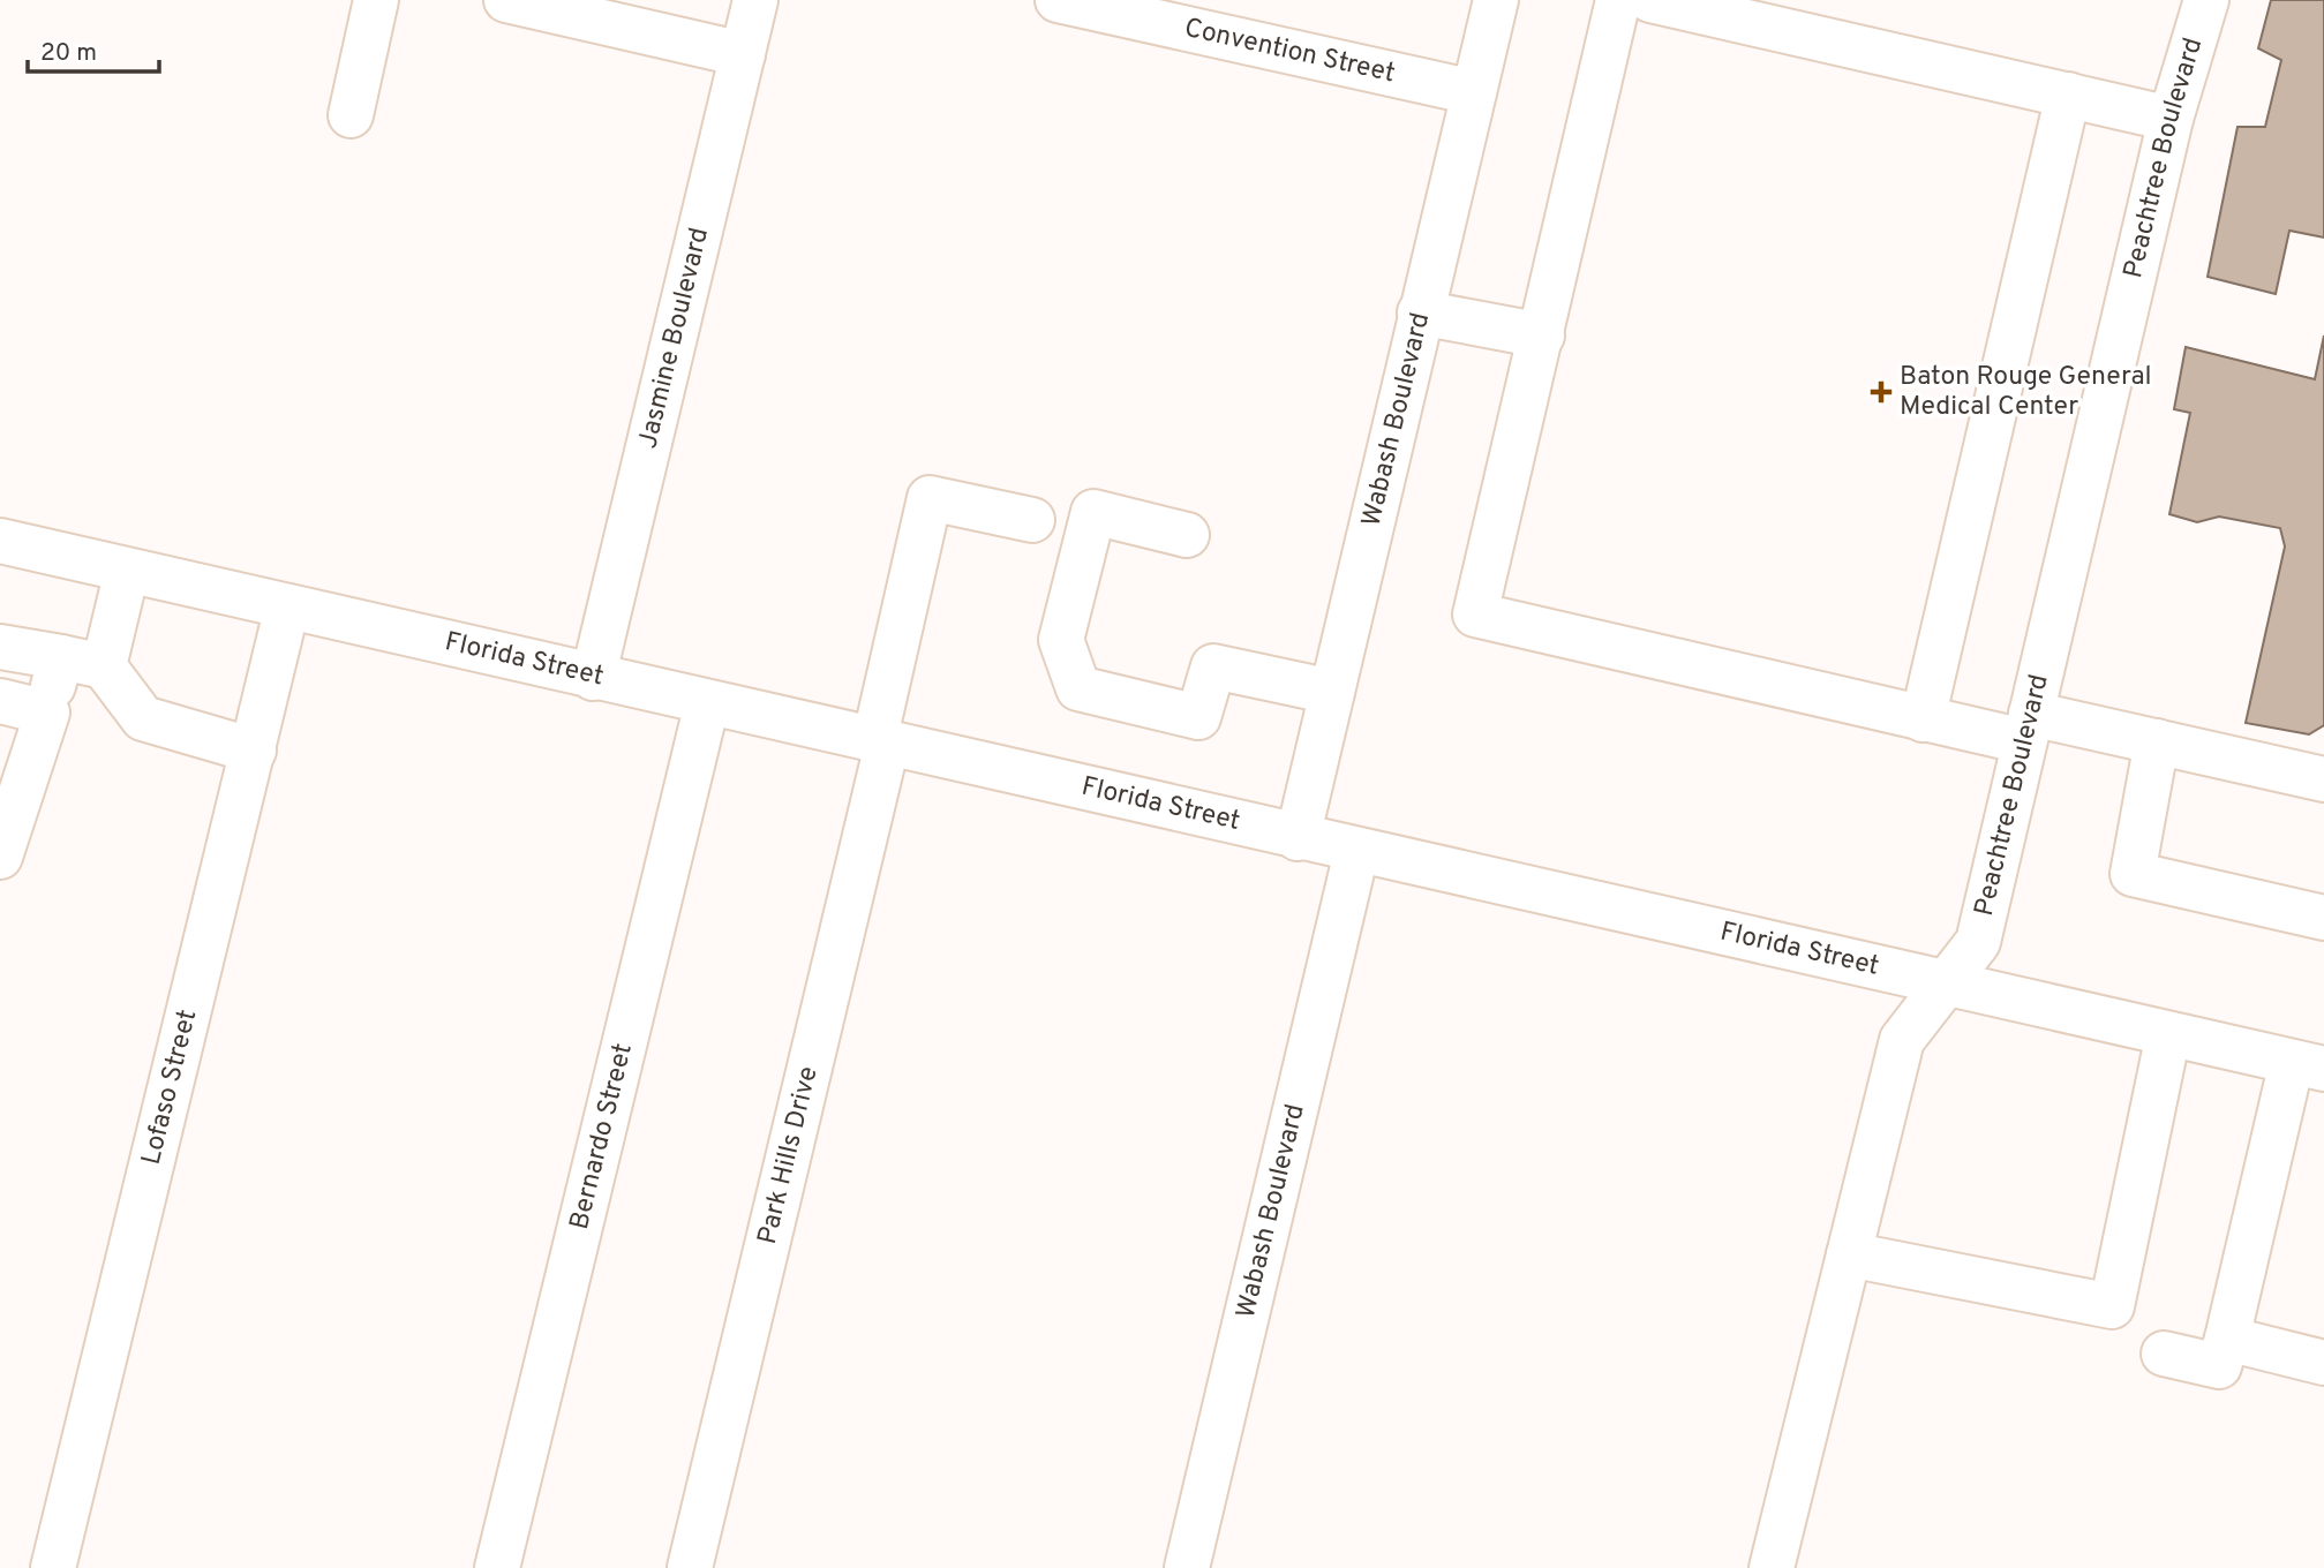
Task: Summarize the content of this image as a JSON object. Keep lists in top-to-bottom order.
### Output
{
  "streets": {
    "street": [
      "Convention Street",
      "Peachtree Boulevard",
      "Jasmine Boulevard",
      "Wabash Boulevard",
      "Florida Street",
      "Lofaso Street",
      "Bernardo Street",
      "Park Hills Drive"
    ]
  },
  "crossings": [
    ["Convention Street", "Wabash Boulevard"],
    ["Peachtree Boulevard", "Florida Street"],
    ["Jasmine Boulevard", "Florida Street"],
    ["Wabash Boulevard", "Florida Street"],
    ["Florida Street", "Lofaso Street"],
    ["Florida Street", "Bernardo Street"],
    ["Florida Street", "Park Hills Drive"]
  ],
  "places": {
    "health": ["Baton Rouge General Medical Center"]
  },
  "scale_bar": "20 m"
}
